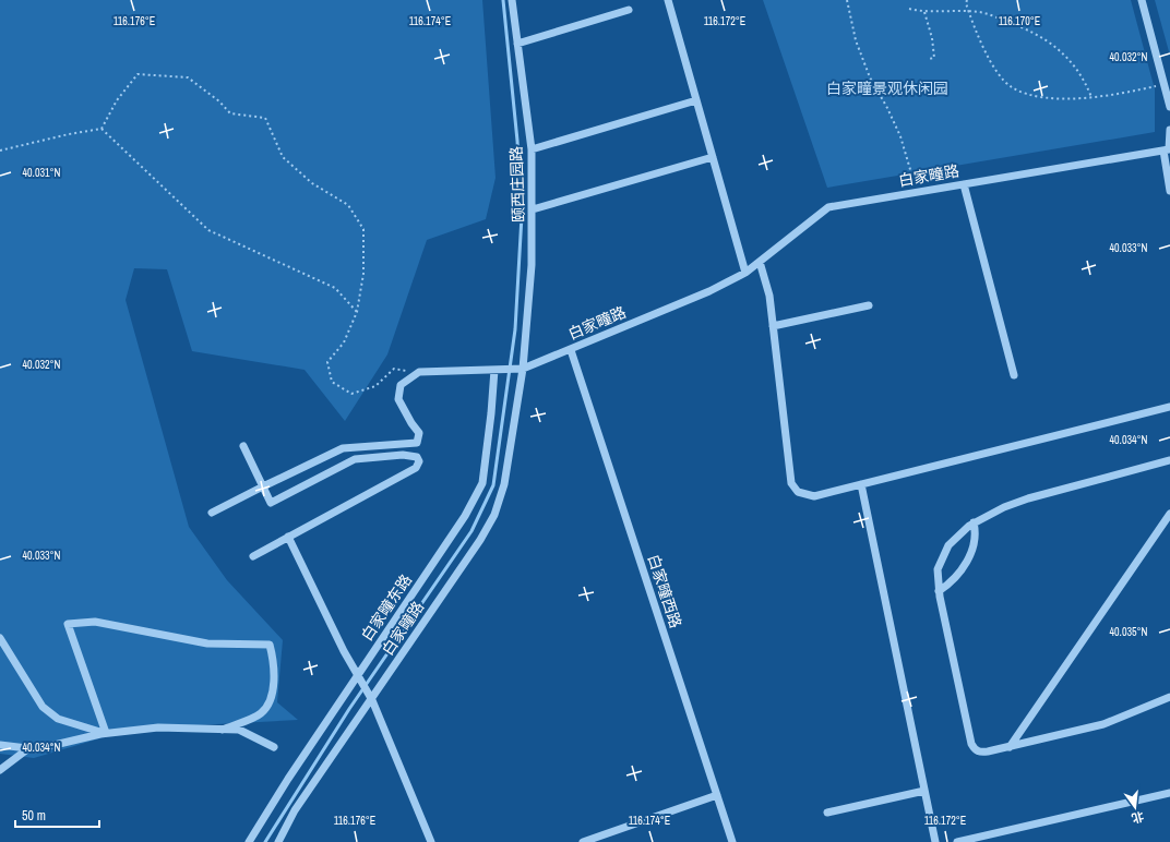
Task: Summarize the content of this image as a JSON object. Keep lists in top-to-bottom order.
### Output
{
  "streets": {
    "street": [
      "白家疃路",
      "颐西庄园路",
      "白家疃西路",
      "白家疃东路"
    ]
  },
  "crossings": [
    ["白家疃路", "颐西庄园路"],
    ["白家疃路", "白家疃西路"]
  ],
  "parks": ["白家疃景观休闲园"],
  "scale_bar": "50 m",
  "north": "bottom",
  "coordinates": [
    "116.176°E",
    "116.174°E",
    "116.172°E",
    "116.170°E",
    "40.032°N",
    "40.031°N",
    "40.033°N",
    "40.034°N",
    "40.035°N"
  ]
}
